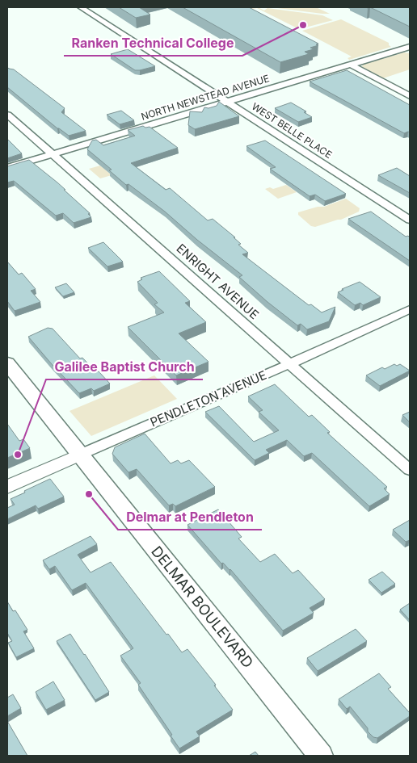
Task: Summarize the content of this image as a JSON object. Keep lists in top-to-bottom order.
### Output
{
  "streets": {
    "main road": ["DELMAR BOULEVARD"],
    "street": [
      "NORTH NEWSTEAD AVENUE",
      "WEST BELLE PLACE",
      "ENRIGHT AVENUE",
      "PENDLETON AVENUE"
    ]
  },
  "crossings": [
    ["NORTH NEWSTEAD AVENUE", "WEST BELLE PLACE"],
    ["NORTH NEWSTEAD AVENUE", "ENRIGHT AVENUE"],
    ["ENRIGHT AVENUE", "PENDLETON AVENUE"],
    ["PENDLETON AVENUE", "DELMAR BOULEVARD"]
  ],
  "places": ["Ranken Technical College", "Galilee Baptist Church", "Delmar at Pendleton"]
}
